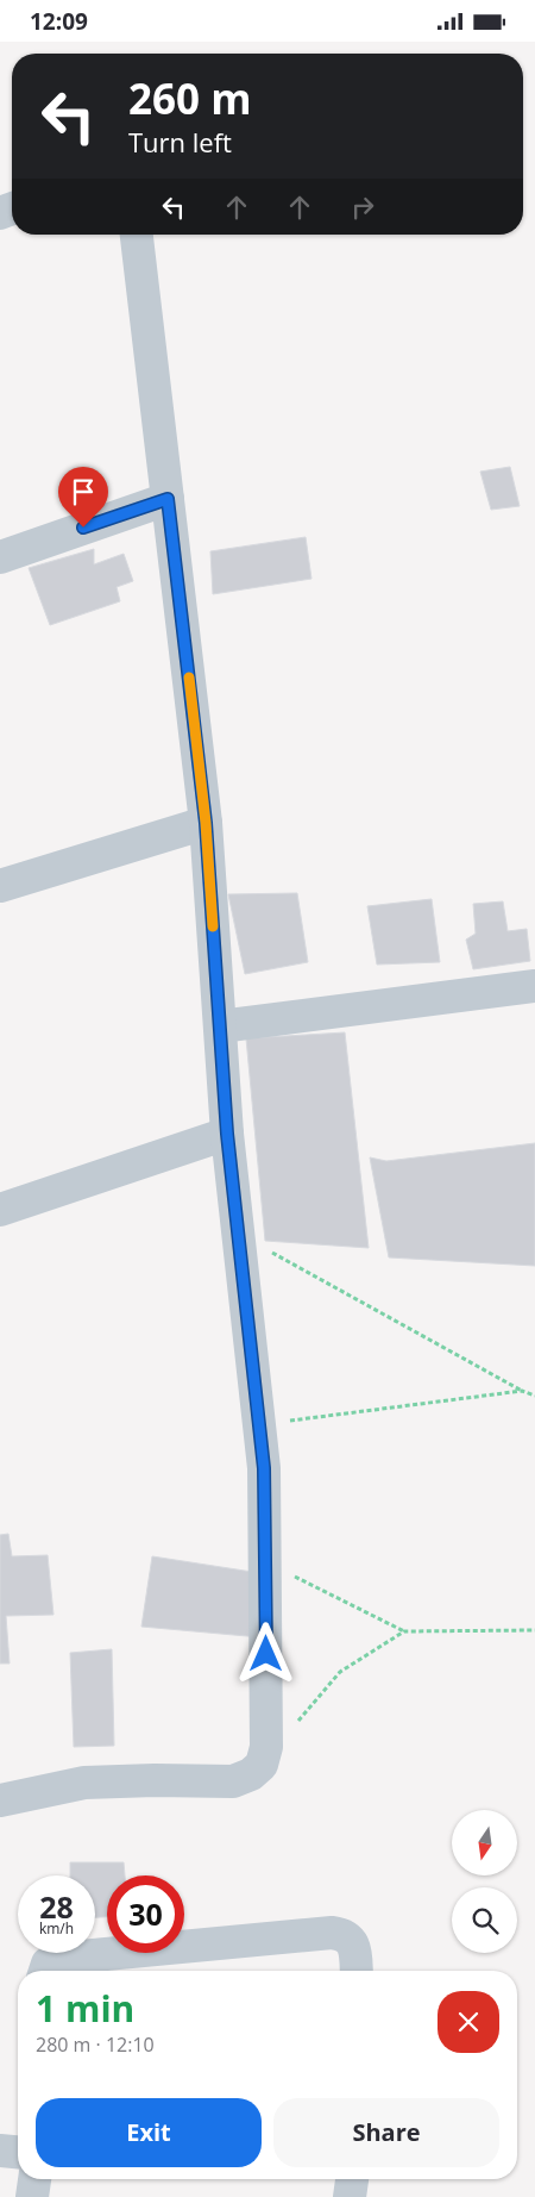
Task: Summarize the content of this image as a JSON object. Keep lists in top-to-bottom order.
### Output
{
  "north": "bottom",
  "page": {
    "status": "12:09",
    "turn": ["260 m", "Turn left"],
    "speed": "28 km/h",
    "limit": "30",
    "heading": ["1 min", "280 m · 12:10"],
    "buttons": ["Exit", "Share"]
  }
}
